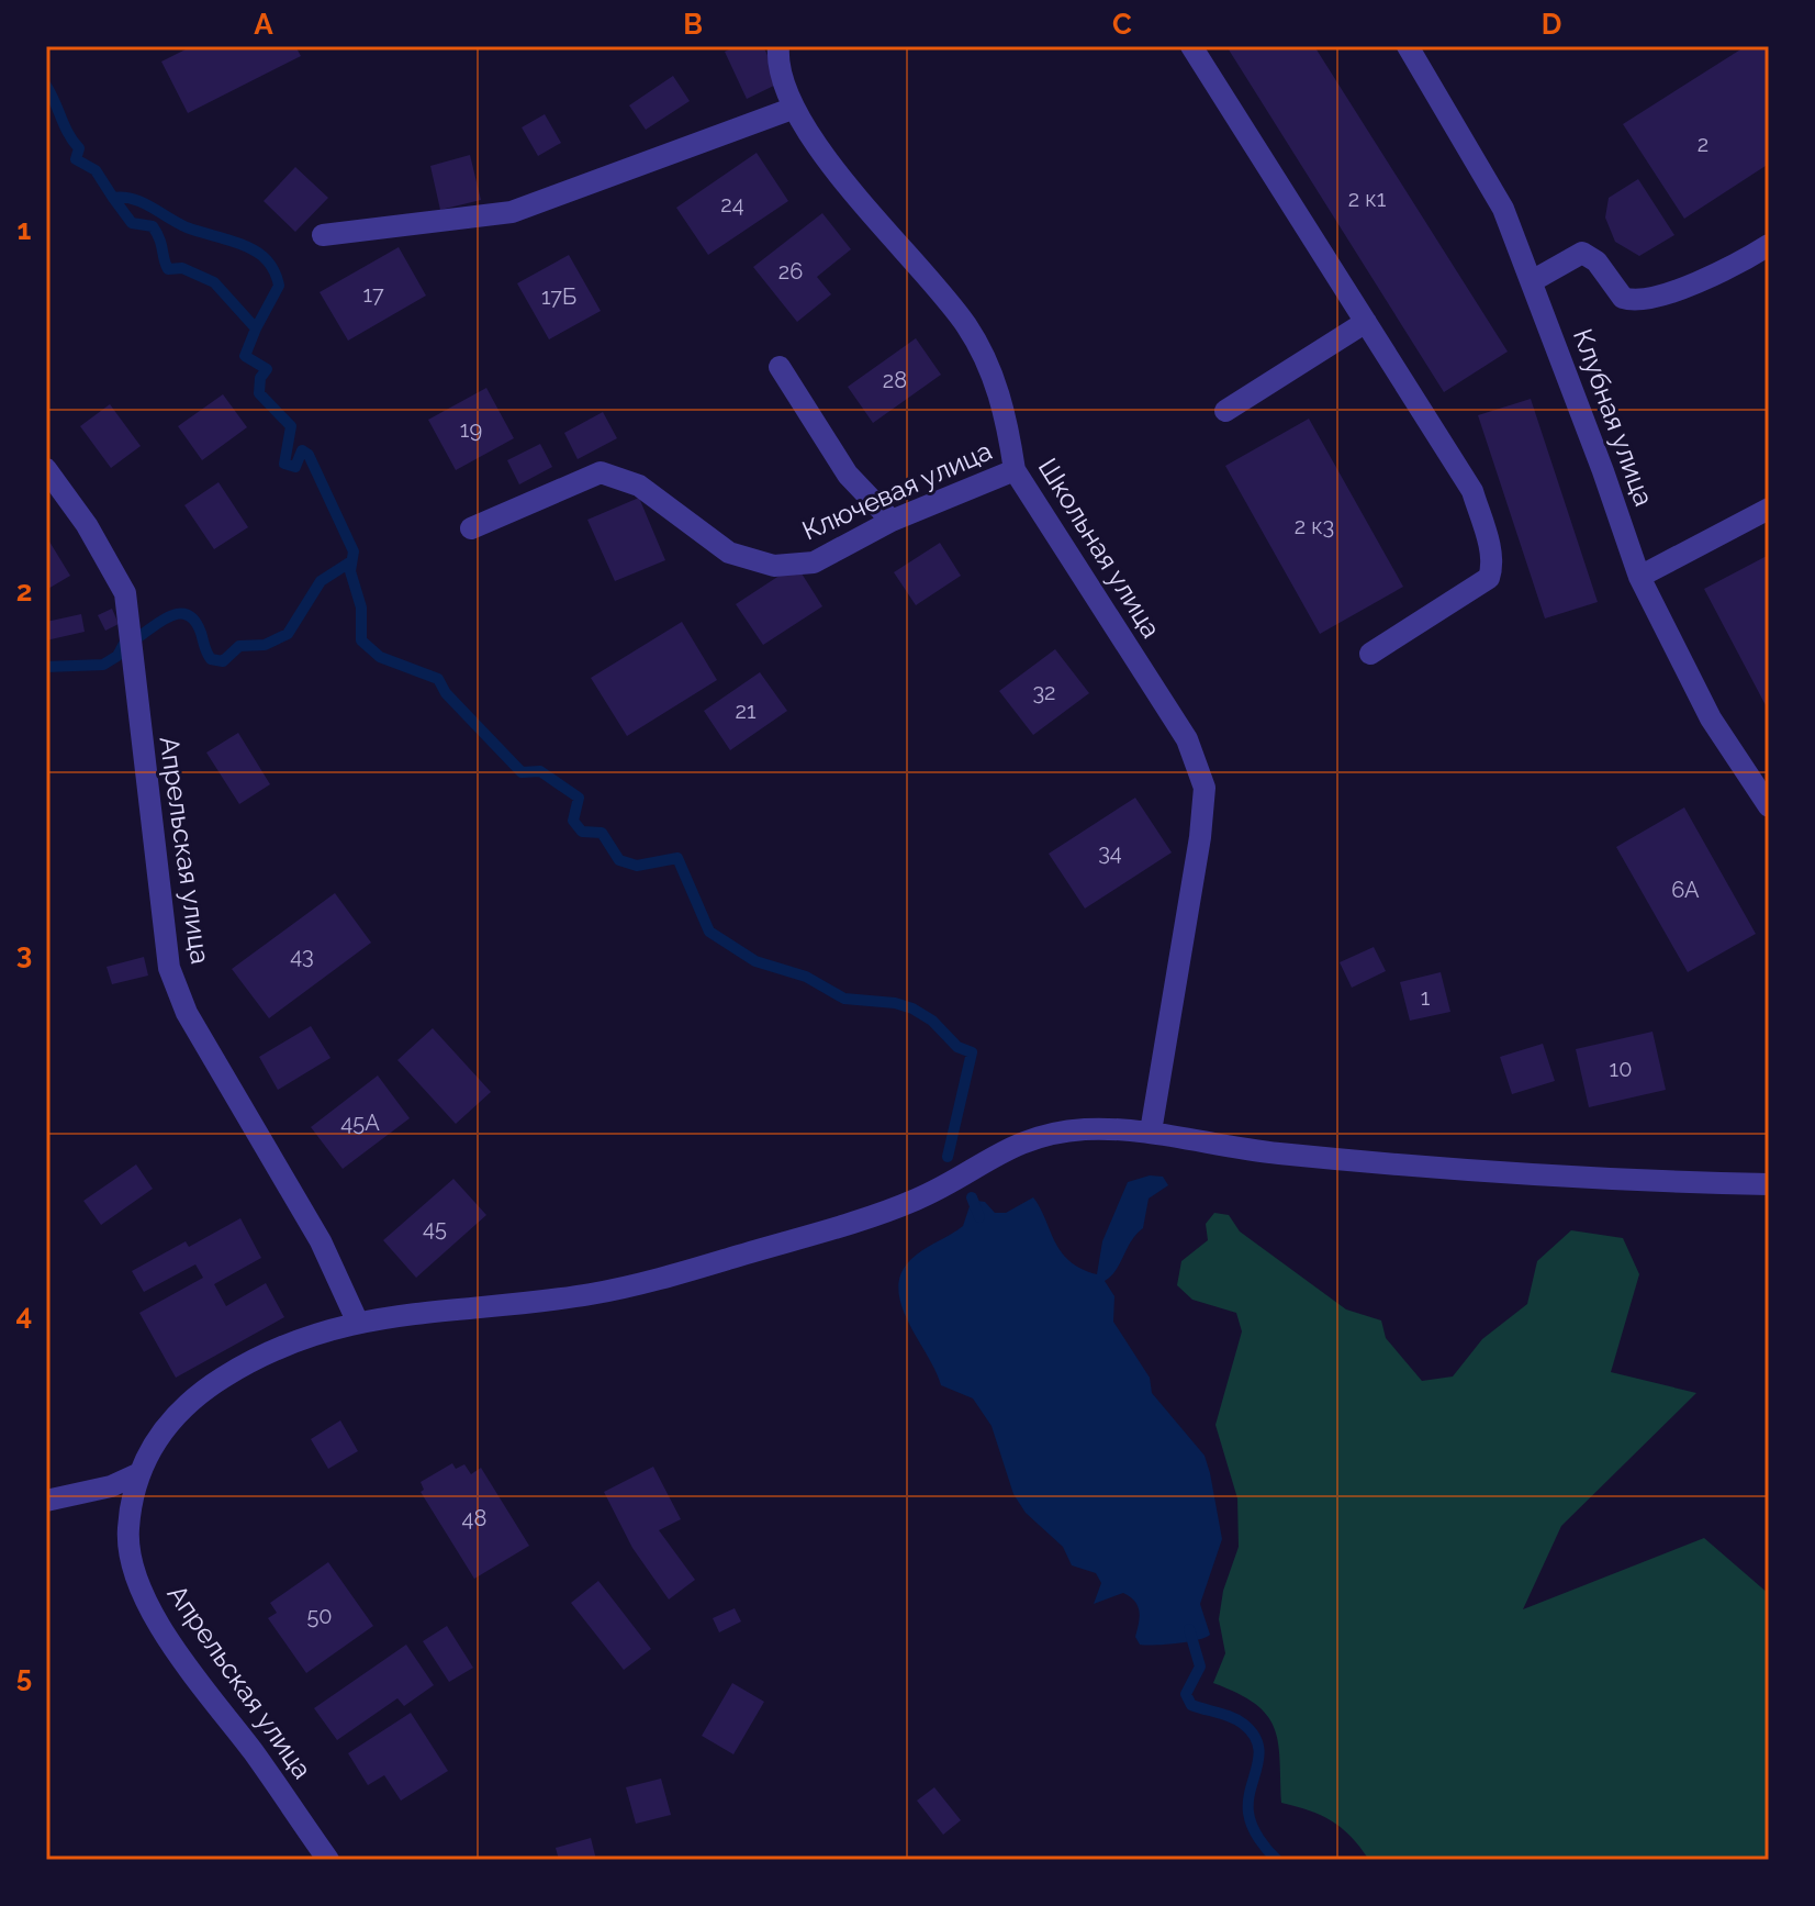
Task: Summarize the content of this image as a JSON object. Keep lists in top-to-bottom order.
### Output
{
  "streets": {
    "street": [
      "Клубная улица",
      "Ключевая улица",
      "Школьная улица",
      "Апрельская улица"
    ]
  },
  "crossings": [
    ["Ключевая улица", "Школьная улица"],
    ["Школьная улица", "Апрельская улица"]
  ],
  "house_numbers": [
    "2",
    "2 к1",
    "24",
    "26",
    "17",
    "17Б",
    "28",
    "19",
    "2 к3",
    "32",
    "21",
    "34",
    "6А",
    "43",
    "1",
    "10",
    "45А",
    "45",
    "48",
    "50"
  ],
  "grid": {
    "columns": [
      "A",
      "B",
      "C",
      "D"
    ],
    "rows": [
      "1",
      "2",
      "3",
      "4",
      "5"
    ]
  }
}
